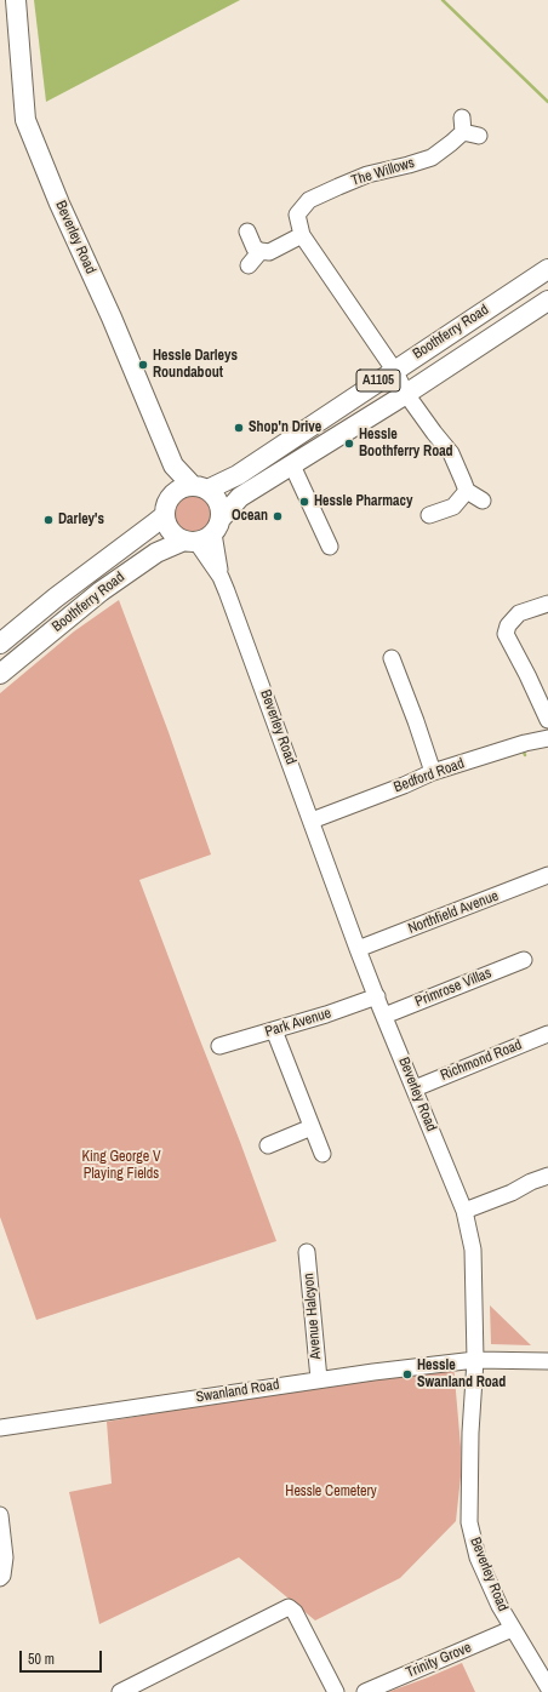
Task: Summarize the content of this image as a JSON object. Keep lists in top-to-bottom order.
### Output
{
  "streets": {
    "main road": ["Beverley Road", "Boothferry Road", "A1105"],
    "street": [
      "The Willows",
      "Bedford Road",
      "Northfield Avenue",
      "Primrose Villas",
      "Park Avenue",
      "Richmond Road",
      "Avenue Halcyon",
      "Swanland Road",
      "Trinity Grove"
    ]
  },
  "crossings": [
    ["The Willows", "Boothferry Road"],
    ["Beverley Road", "Boothferry Road"],
    ["Beverley Road", "Bedford Road"],
    ["Beverley Road", "Northfield Avenue"],
    ["Beverley Road", "Primrose Villas"],
    ["Beverley Road", "Park Avenue"],
    ["Beverley Road", "Richmond Road"],
    ["Beverley Road", "Swanland Road"],
    ["Beverley Road", "Trinity Grove"],
    ["Avenue Halcyon", "Swanland Road"]
  ],
  "parks": ["King George V Playing Fields", "Hessle Cemetery"],
  "places": [
    "Hessle Darleys Roundabout",
    "Shop'n Drive",
    "Hessle Boothferry Road",
    "Hessle Pharmacy",
    "Ocean",
    "Darley's",
    "Hessle Swanland Road"
  ],
  "scale_bar": "50 m"
}
